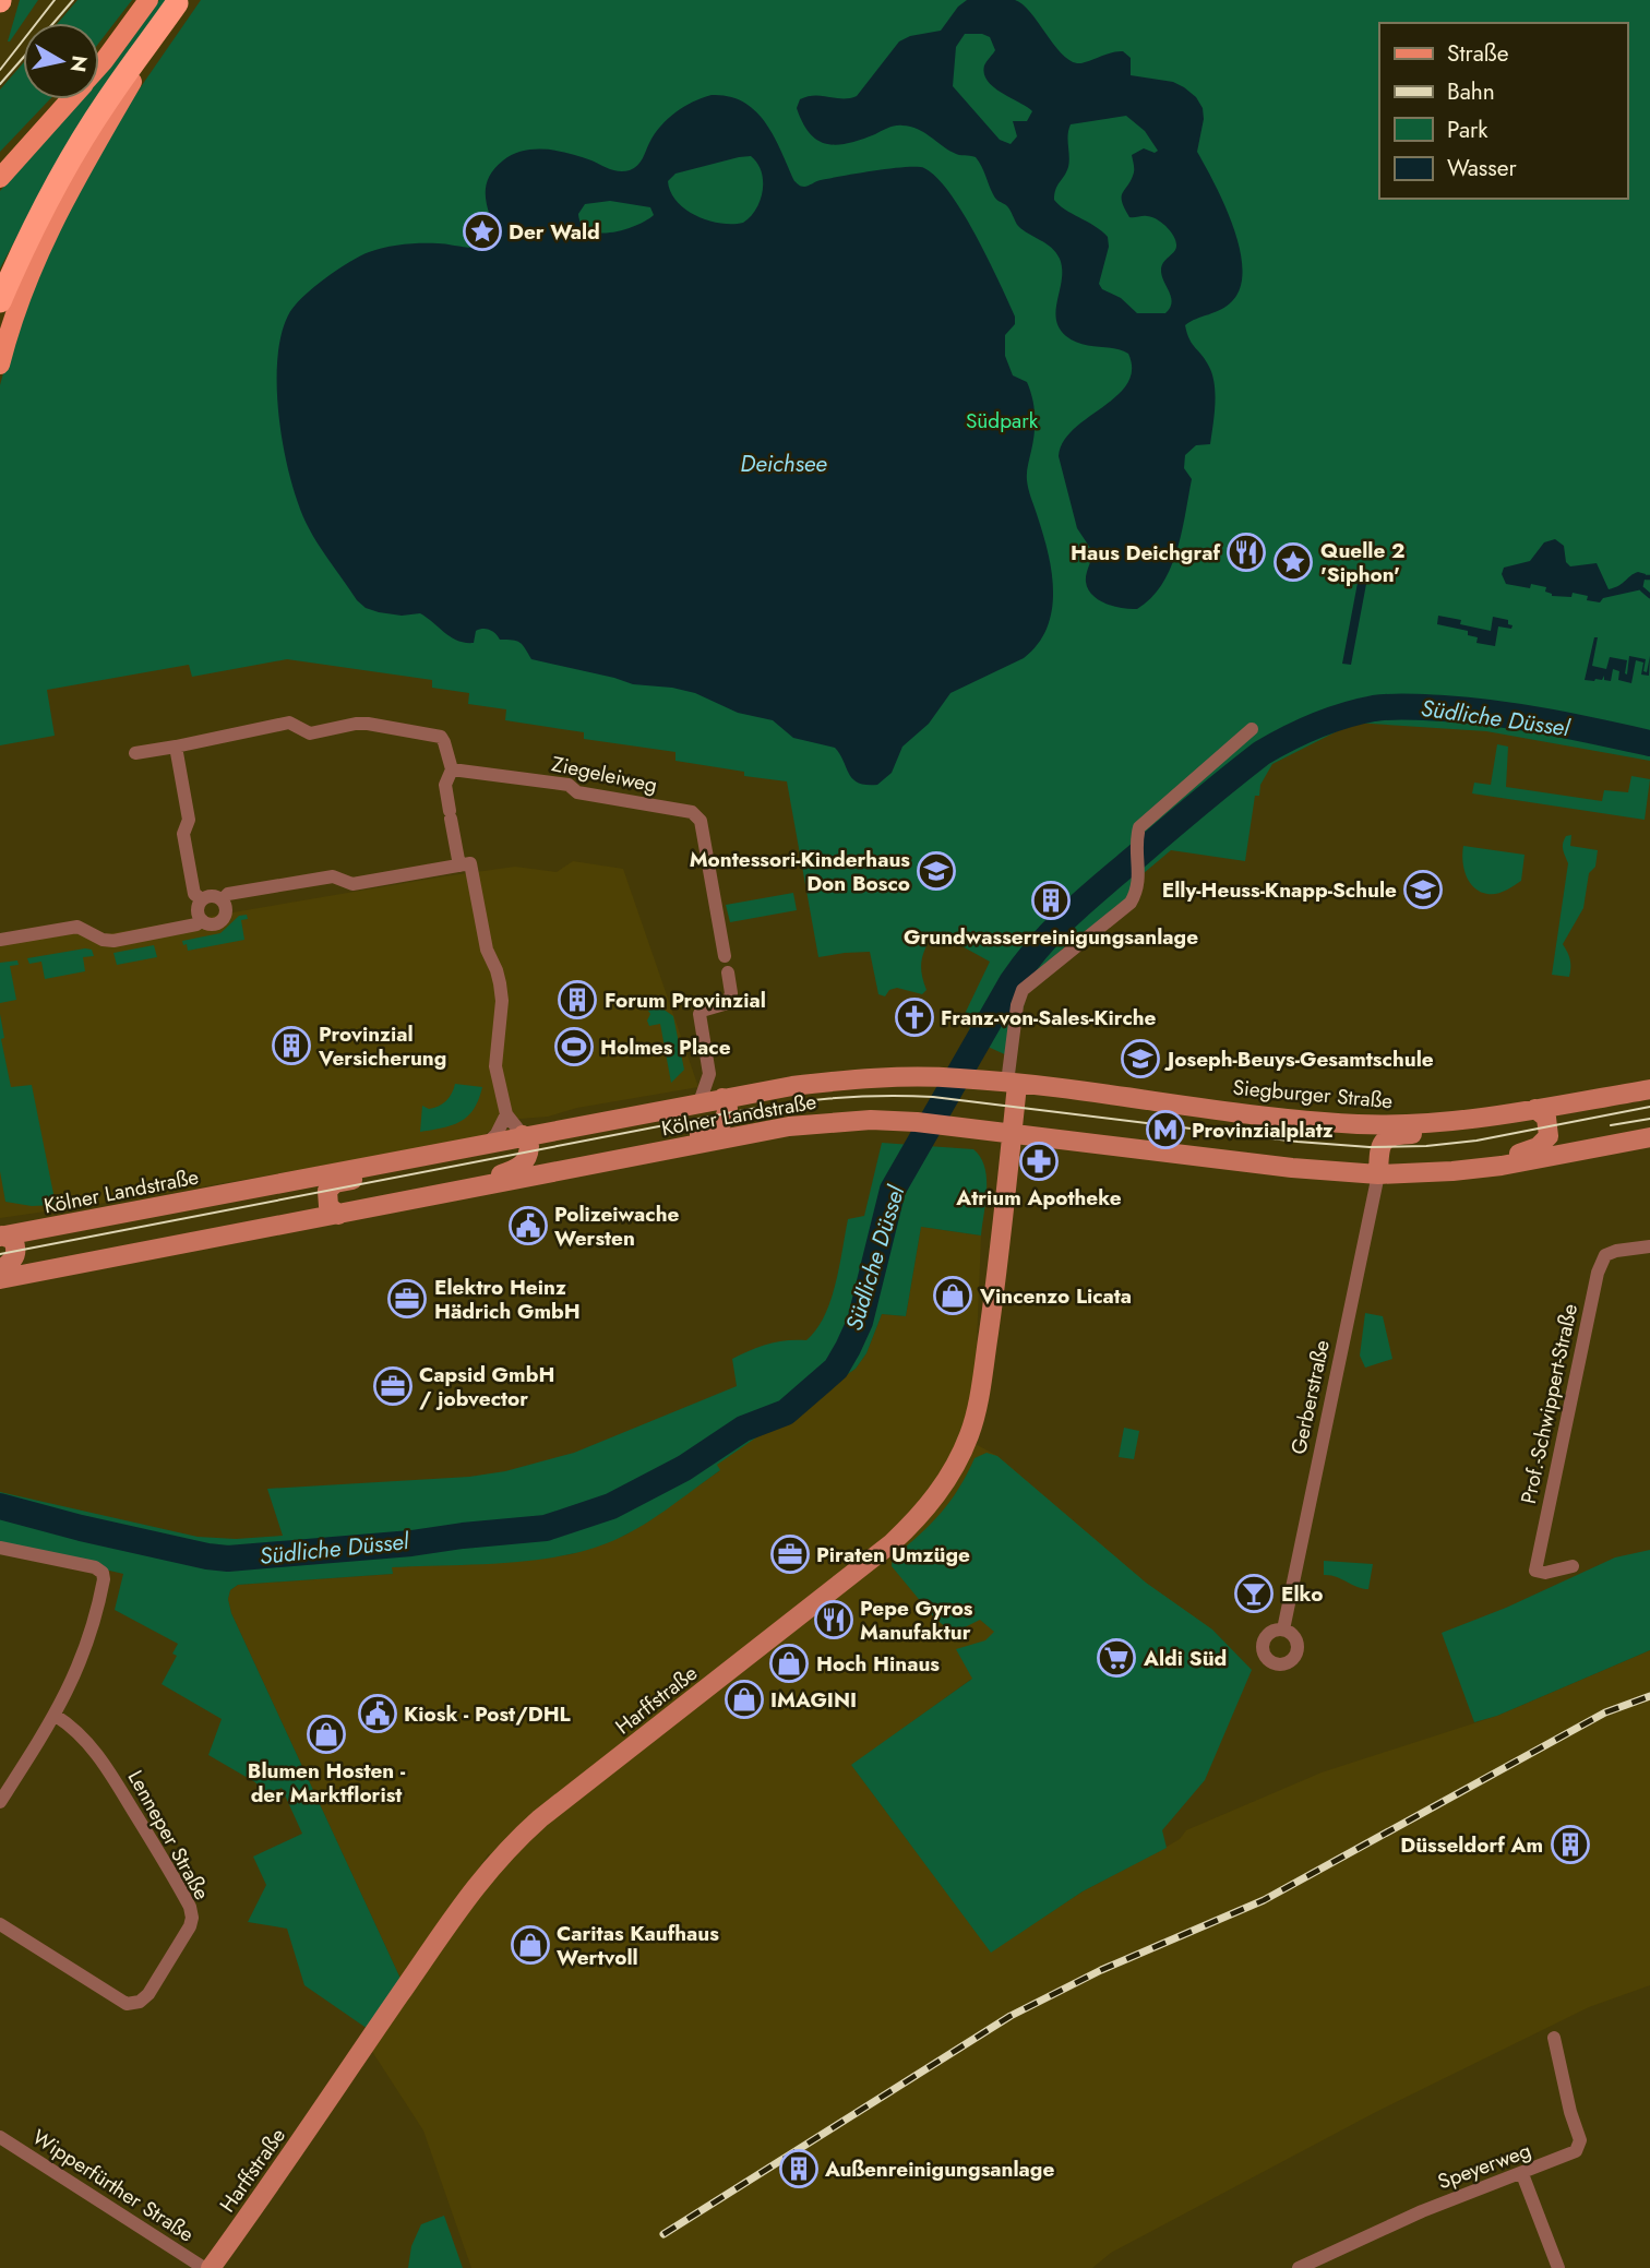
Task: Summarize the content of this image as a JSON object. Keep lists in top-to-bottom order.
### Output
{
  "streets": {
    "main road": ["Siegburger Straße", "Kölner Landstraße", "Harffstraße"],
    "street": [
      "Ziegeleiweg",
      "Gerberstraße",
      "Prof.-Schwippert-Straße",
      "Lenneper Straße",
      "Speyerweg",
      "Wipperfürther Straße"
    ]
  },
  "crossings": [
    ["Siegburger Straße", "Kölner Landstraße"],
    ["Siegburger Straße", "Gerberstraße"],
    ["Kölner Landstraße", "Harffstraße"]
  ],
  "water": ["Deichsee", "Südliche Düssel"],
  "parks": ["Südpark"],
  "places": {
    "place": ["Der Wald", "Quelle 2 'Siphon'"],
    "restaurant": ["Haus Deichgraf", "Pepe Gyros Manufaktur"],
    "school or university": ["Montessori-Kinderhaus Don Bosco", "Elly-Heuss-Knapp-Schule", "Joseph-Beuys-Gesamtschule"],
    "building": [
      "Grundwasserreinigungsanlage",
      "Forum Provinzial",
      "Provinzial Versicherung",
      "Düsseldorf Am",
      "Außenreinigungsanlage"
    ],
    "church": ["Franz-von-Sales-Kirche"],
    "sports": ["Holmes Place"],
    "metro station": ["Provinzialplatz"],
    "pharmacy": ["Atrium Apotheke"],
    "public building": ["Polizeiwache Wersten", "Kiosk - Post/DHL"],
    "shop": [
      "Vincenzo Licata",
      "Hoch Hinaus",
      "IMAGINI",
      "Blumen Hosten - der Marktflorist",
      "Caritas Kaufhaus Wertvoll"
    ],
    "office": ["Elektro Heinz Hädrich GmbH", "Capsid GmbH / jobvector", "Piraten Umzüge"],
    "bar": ["Elko"],
    "supermarket": ["Aldi Süd"]
  },
  "legend": [
    "Straße",
    "Bahn",
    "Park",
    "Wasser"
  ],
  "north": "right"
}
